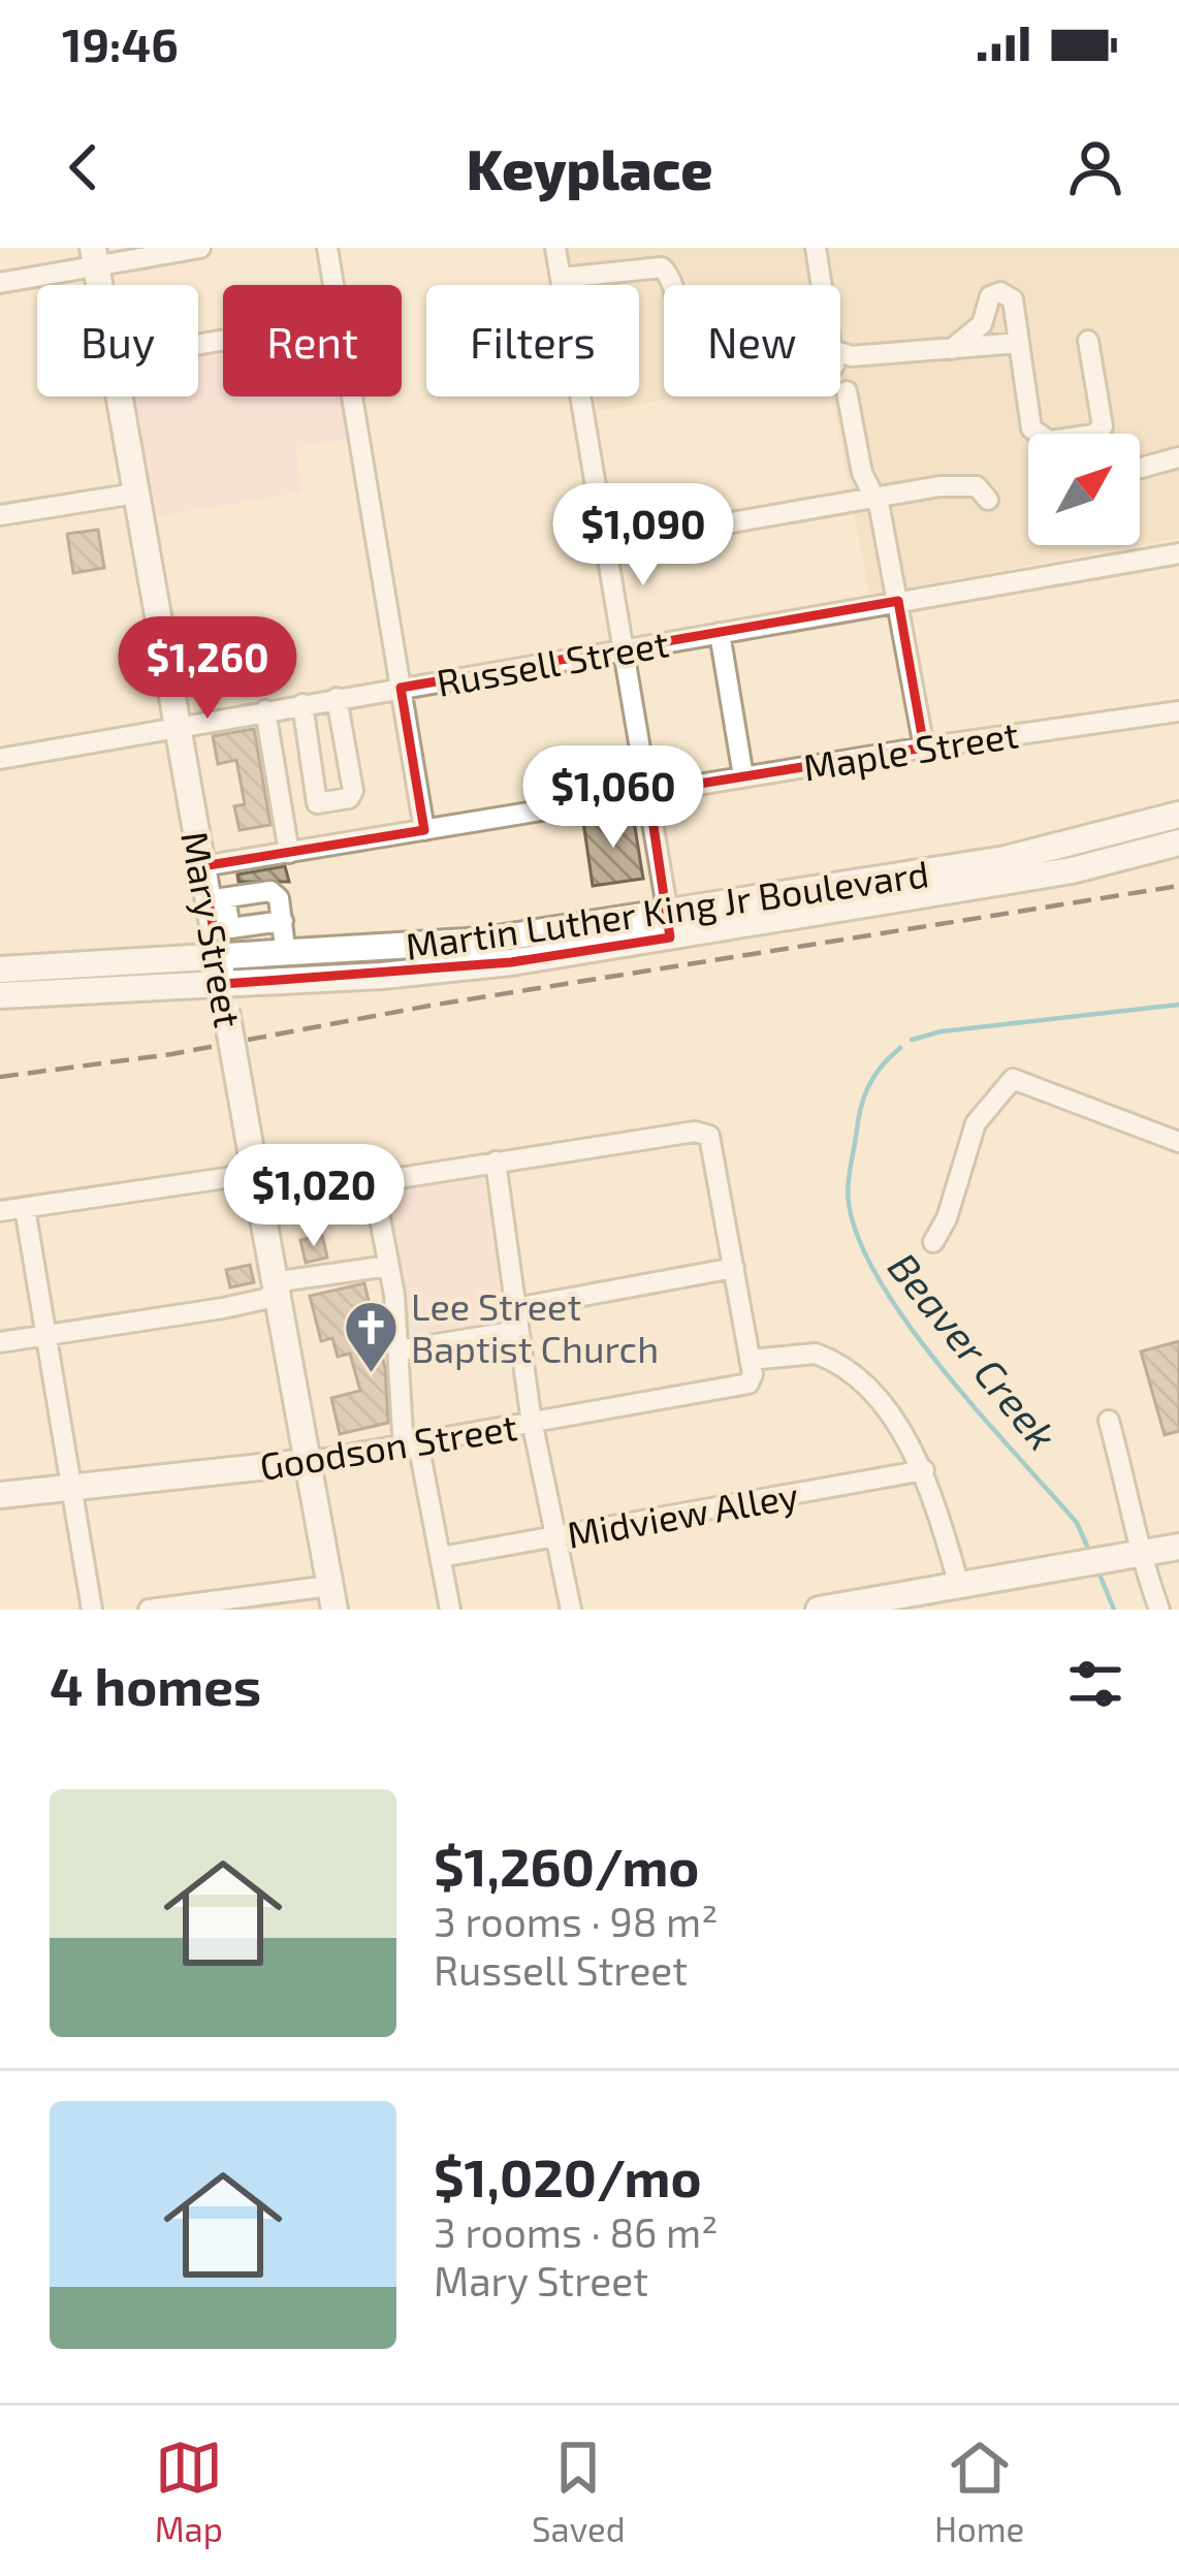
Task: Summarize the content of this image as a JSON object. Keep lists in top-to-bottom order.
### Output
{
  "streets": {
    "main road": ["Martin Luther King Jr Boulevard", "Mary Street", "Goodson Street"],
    "street": ["Russell Street", "Maple Street", "Midview Alley"]
  },
  "crossings": [
    ["Russell Street", "Mary Street"],
    ["Maple Street", "Mary Street"],
    ["Martin Luther King Jr Boulevard", "Mary Street"],
    ["Mary Street", "Goodson Street"]
  ],
  "water": ["Beaver Creek"],
  "places": {
    "church": ["Lee Street Baptist Church"]
  },
  "north": "top right",
  "page": {
    "status": "19:46",
    "header": "Keyplace",
    "chip": [
      "Buy",
      "Rent",
      "Filters",
      "New"
    ],
    "price": [
      "$1,090",
      "$1,260",
      "$1,060",
      "$1,020"
    ],
    "heading": "4 homes",
    "list": [
      {
        "name": "$1,260/mo",
        "note": "3 rooms · 98 m² · Russell Street"
      },
      {
        "name": "$1,020/mo",
        "note": "3 rooms · 86 m² · Mary Street"
      }
    ],
    "tabs": ["Map", "Saved", "Home"]
  }
}
